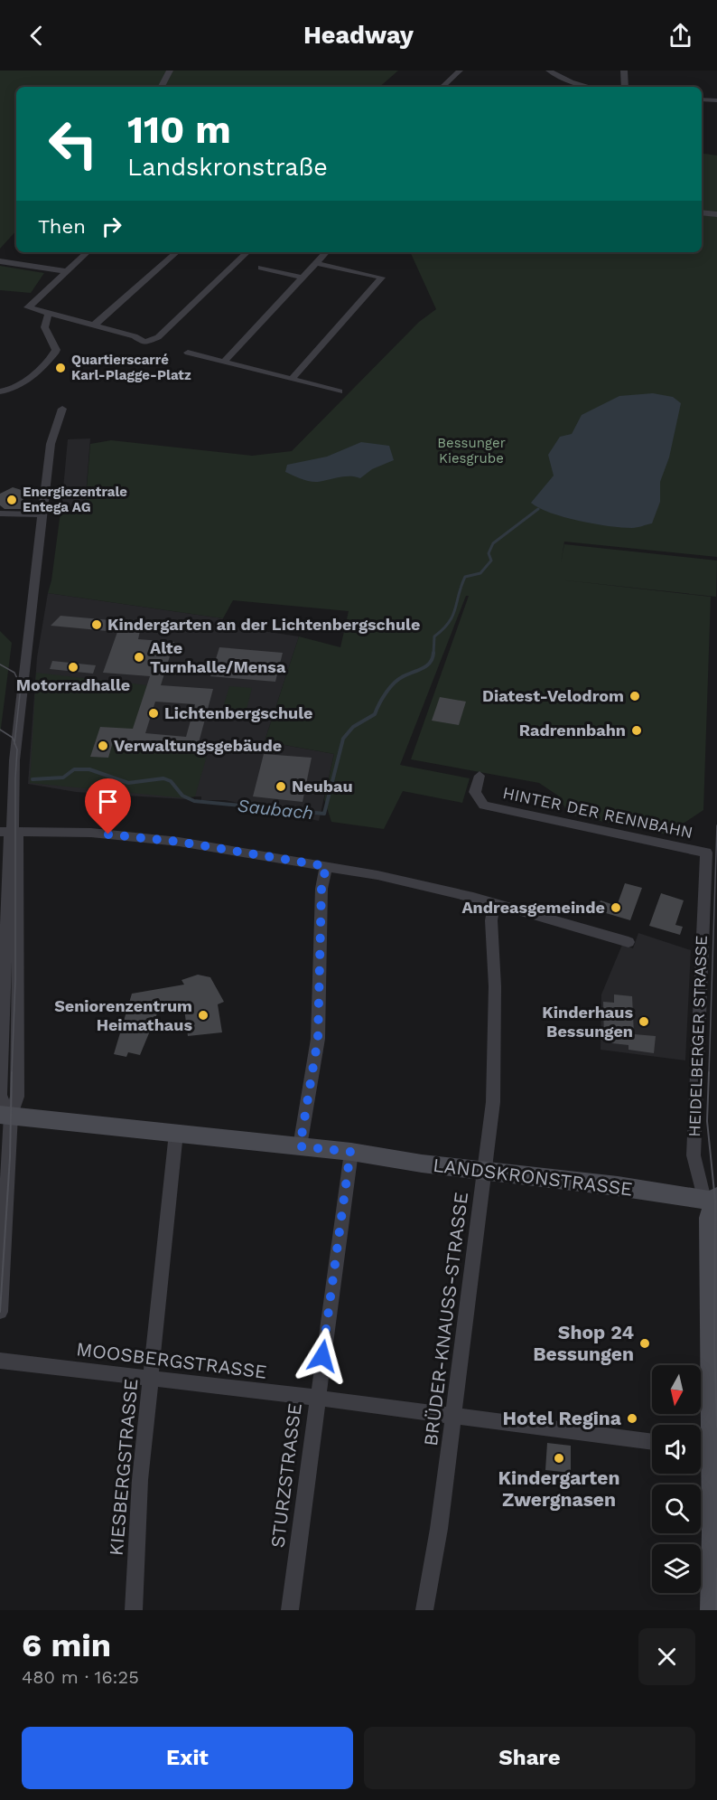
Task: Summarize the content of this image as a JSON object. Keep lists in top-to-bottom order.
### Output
{
  "streets": {
    "main road": ["HEIDELBERGER STRASSE", "LANDSKRONSTRASSE"],
    "street": [
      "HINTER DER RENNBAHN",
      "BRÜDER-KNAUSS-STRASSE",
      "MOOSBERGSTRASSE",
      "KIESBERGSTRASSE",
      "STURZSTRASSE"
    ]
  },
  "crossings": [
    ["HINTER DER RENNBAHN", "HEIDELBERGER STRASSE"],
    ["HEIDELBERGER STRASSE", "LANDSKRONSTRASSE"],
    ["LANDSKRONSTRASSE", "BRÜDER-KNAUSS-STRASSE"],
    ["LANDSKRONSTRASSE", "KIESBERGSTRASSE"],
    ["LANDSKRONSTRASSE", "STURZSTRASSE"],
    ["BRÜDER-KNAUSS-STRASSE", "MOOSBERGSTRASSE"],
    ["MOOSBERGSTRASSE", "KIESBERGSTRASSE"],
    ["MOOSBERGSTRASSE", "STURZSTRASSE"]
  ],
  "water": ["Saubach"],
  "parks": ["Bessunger Kiesgrube"],
  "places": [
    "Quartierscarré Karl-Plagge-Platz",
    "Energiezentrale Entega AG",
    "Kindergarten an der Lichtenbergschule",
    "Alte Turnhalle/Mensa",
    "Motorradhalle",
    "Diatest-Velodrom",
    "Lichtenbergschule",
    "Radrennbahn",
    "Verwaltungsgebäude",
    "Neubau",
    "Andreasgemeinde",
    "Seniorenzentrum Heimathaus",
    "Kinderhaus Bessungen",
    "Shop 24 Bessungen",
    "Hotel Regina",
    "Kindergarten Zwergnasen"
  ],
  "north": "bottom",
  "page": {
    "header": "Headway",
    "turn": ["110 m", "Landskronstraße"],
    "then": "Then",
    "heading": ["6 min", "480 m · 16:25"],
    "buttons": ["Exit", "Share"]
  }
}
